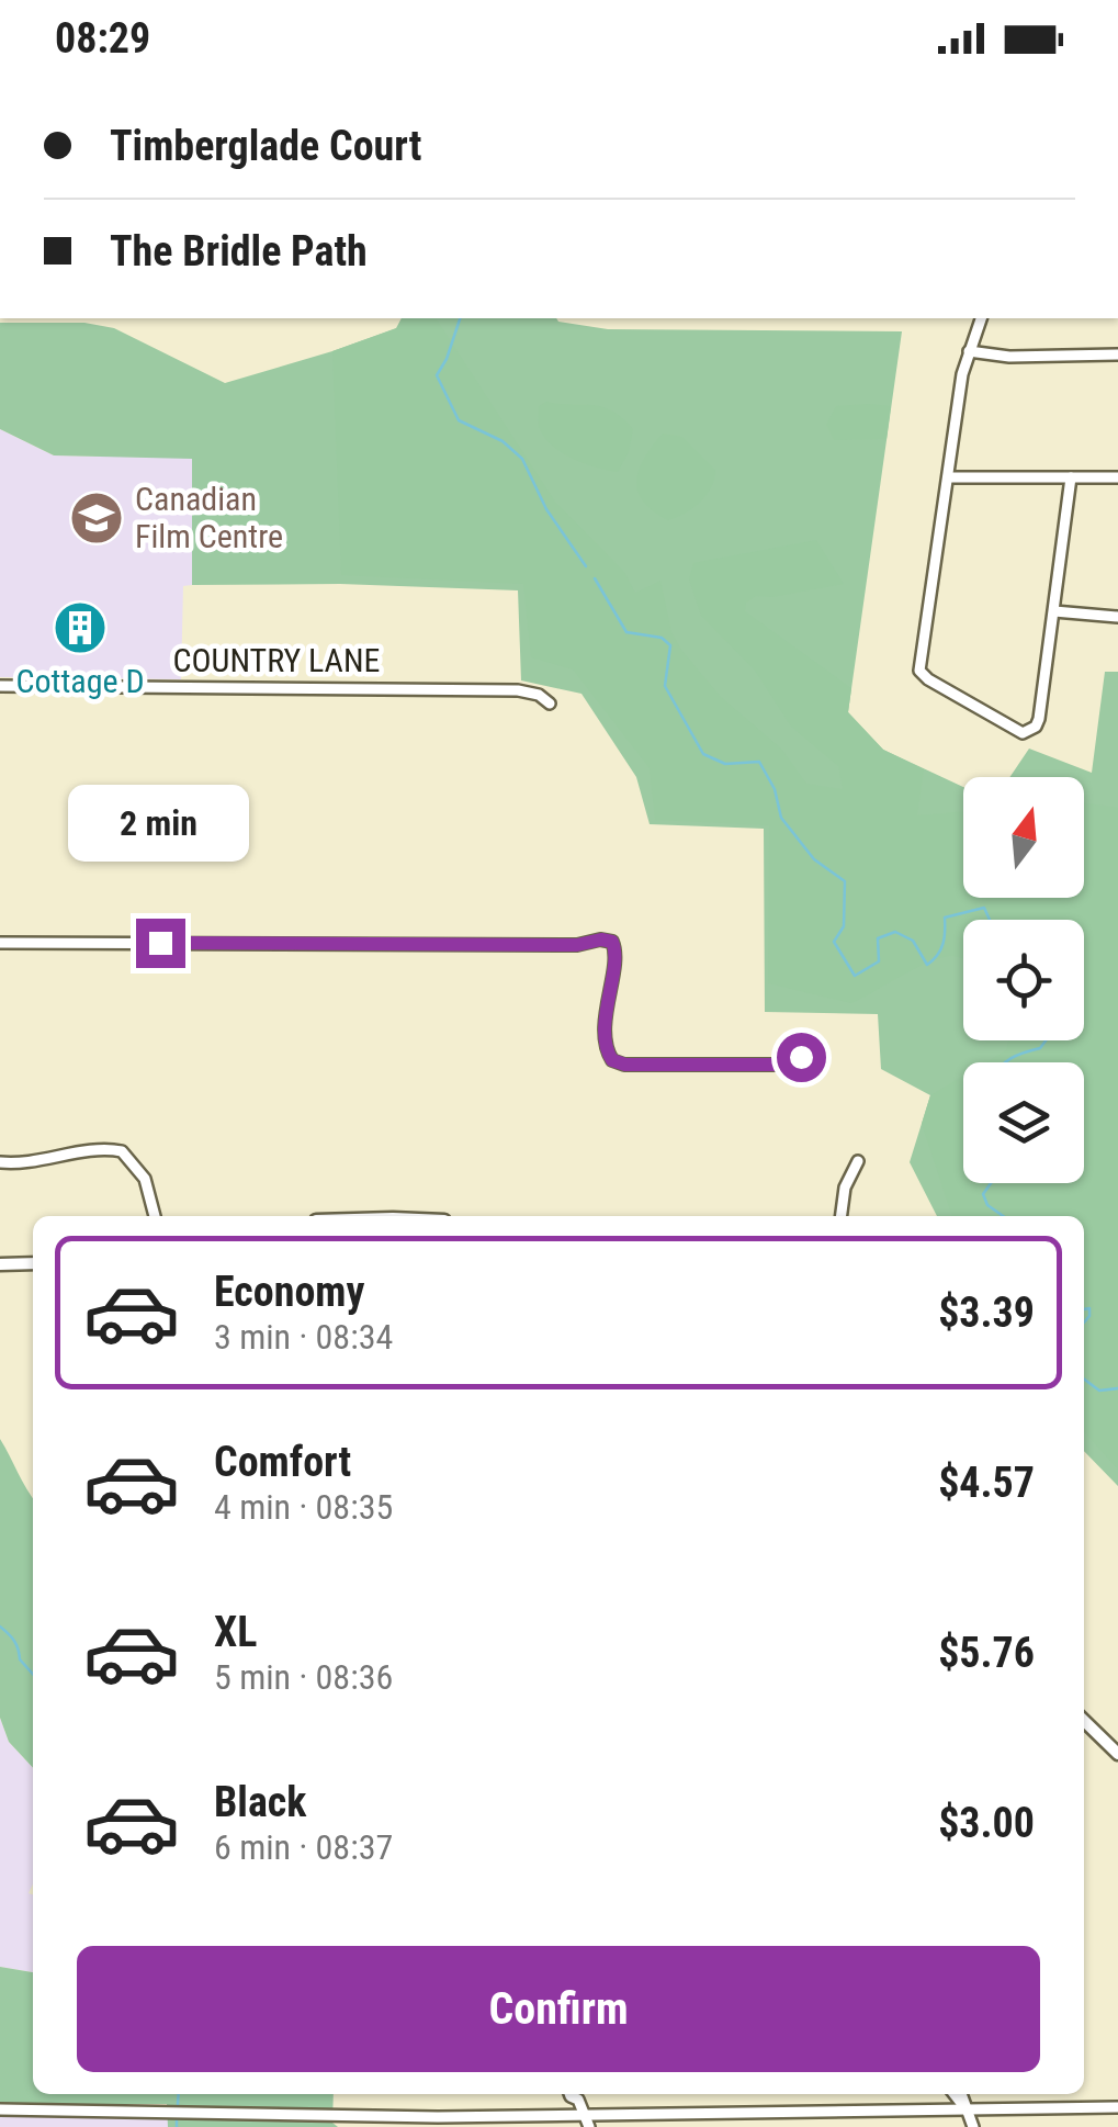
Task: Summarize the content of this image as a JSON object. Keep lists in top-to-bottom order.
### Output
{
  "streets": {
    "street": ["COUNTRY LANE"]
  },
  "places": {
    "school or university": ["Canadian Film Centre"],
    "building": ["Cottage D"]
  },
  "north": "top",
  "page": {
    "status": "08:29",
    "banner": ["Timberglade Court", "The Bridle Path"],
    "bubble": "2 min",
    "list": [
      {
        "name": "Economy",
        "note": "3 min · 08:34",
        "value": "$3.39"
      },
      {
        "name": "Comfort",
        "note": "4 min · 08:35",
        "value": "$4.57"
      },
      {
        "name": "XL",
        "note": "5 min · 08:36",
        "value": "$5.76"
      },
      {
        "name": "Black",
        "note": "6 min · 08:37",
        "value": "$3.00"
      }
    ],
    "buttons": "Confirm"
  }
}
